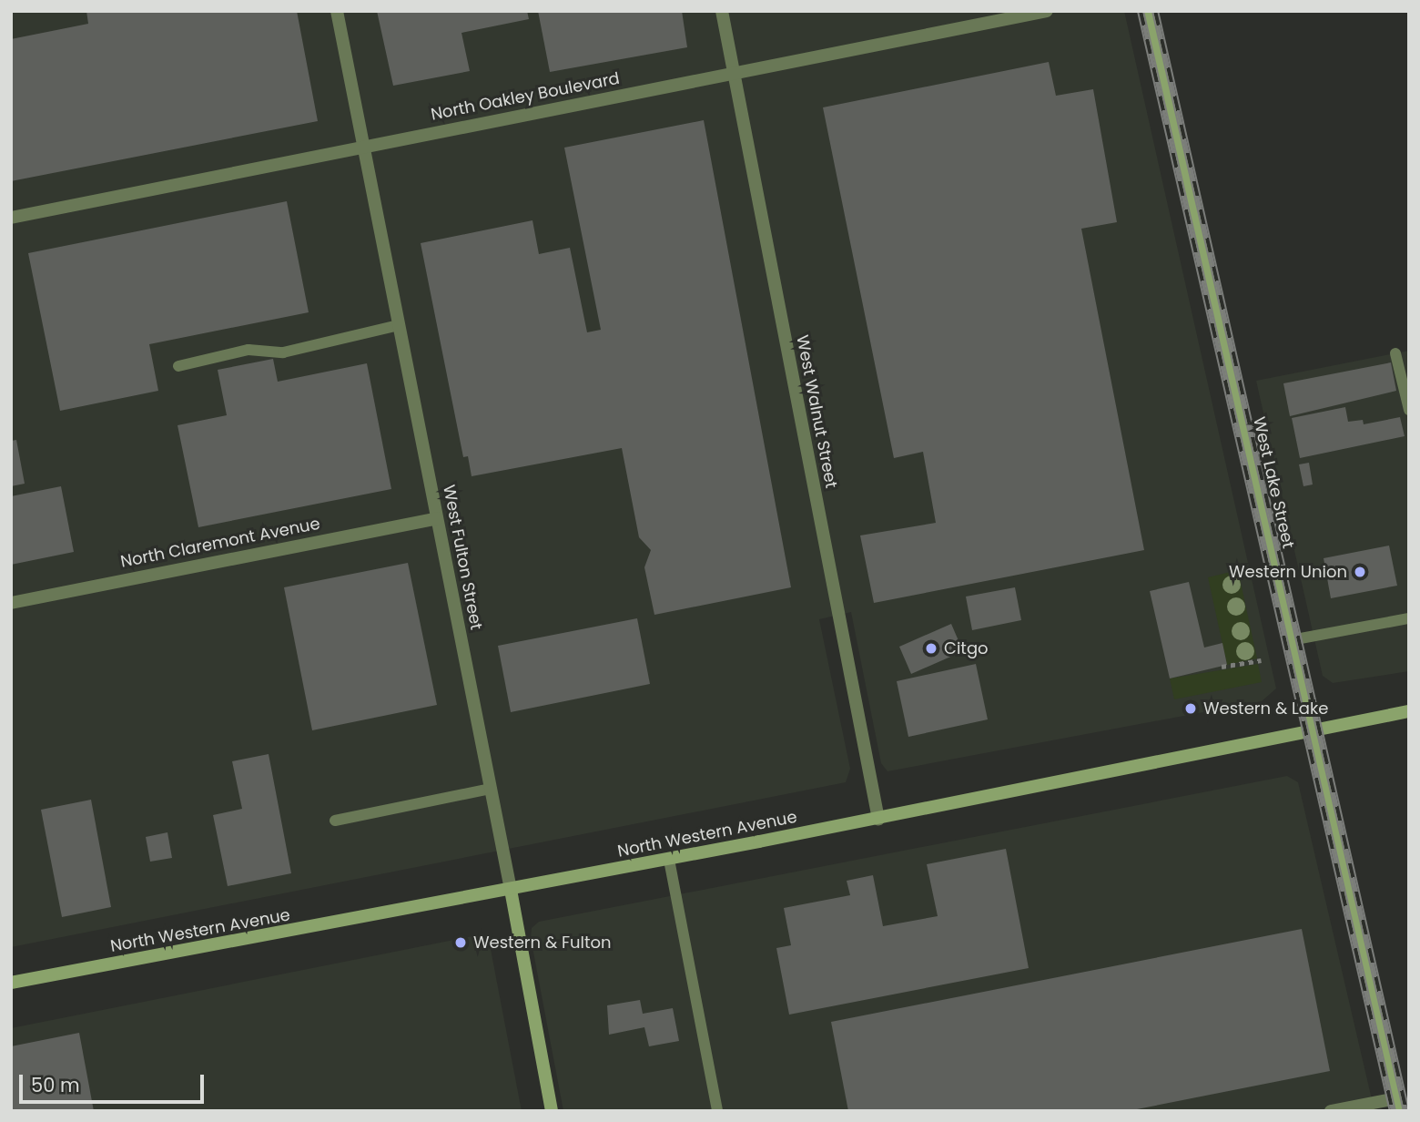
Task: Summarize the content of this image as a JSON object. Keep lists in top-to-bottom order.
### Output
{
  "streets": {
    "main road": ["West Lake Street", "West Fulton Street", "North Western Avenue"],
    "street": ["North Oakley Boulevard", "West Walnut Street", "North Claremont Avenue"]
  },
  "crossings": [
    ["North Oakley Boulevard", "West Walnut Street"],
    ["North Oakley Boulevard", "West Fulton Street"],
    ["West Walnut Street", "North Western Avenue"],
    ["West Lake Street", "North Western Avenue"],
    ["North Claremont Avenue", "West Fulton Street"],
    ["West Fulton Street", "North Western Avenue"]
  ],
  "places": [
    "Western Union",
    "Citgo",
    "Western & Lake",
    "Western & Fulton"
  ],
  "scale_bar": "50 m"
}
